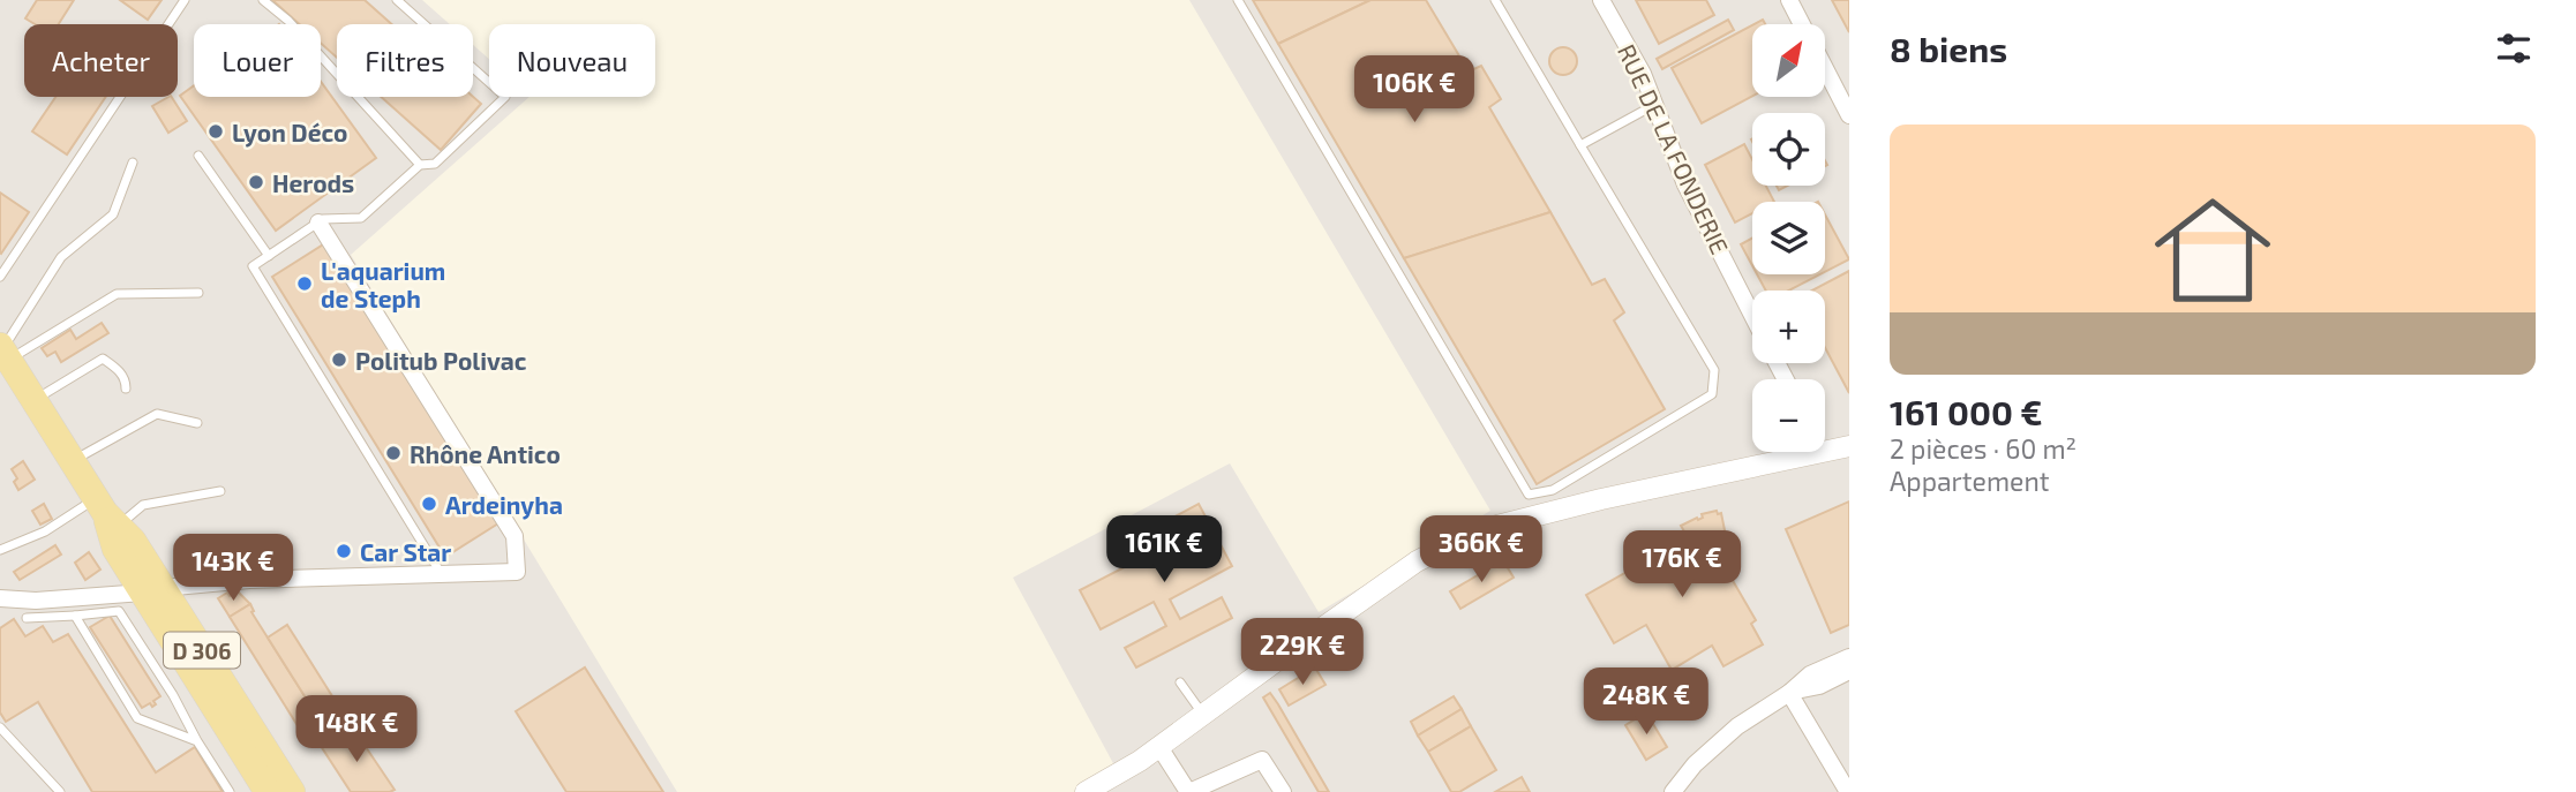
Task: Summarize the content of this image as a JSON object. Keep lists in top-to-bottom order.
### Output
{
  "streets": {
    "main road": ["D 306"],
    "street": ["RUE DE LA FONDERIE"]
  },
  "places": [
    "Lyon Déco",
    "Herods",
    "L'aquarium de Steph",
    "Politub Polivac",
    "Rhône Antico",
    "Ardeinyha",
    "Car Star"
  ],
  "north": "top right",
  "page": {
    "heading": "8 biens",
    "map_buttons": ["+", "−"],
    "chip": [
      "Acheter",
      "Louer",
      "Filtres",
      "Nouveau"
    ],
    "price": [
      "106K €",
      "161K €",
      "366K €",
      "176K €",
      "143K €",
      "229K €",
      "248K €",
      "148K €"
    ],
    "list": [
      {
        "name": "161 000 €",
        "note": "2 pièces · 60 m² · Appartement"
      }
    ]
  }
}
